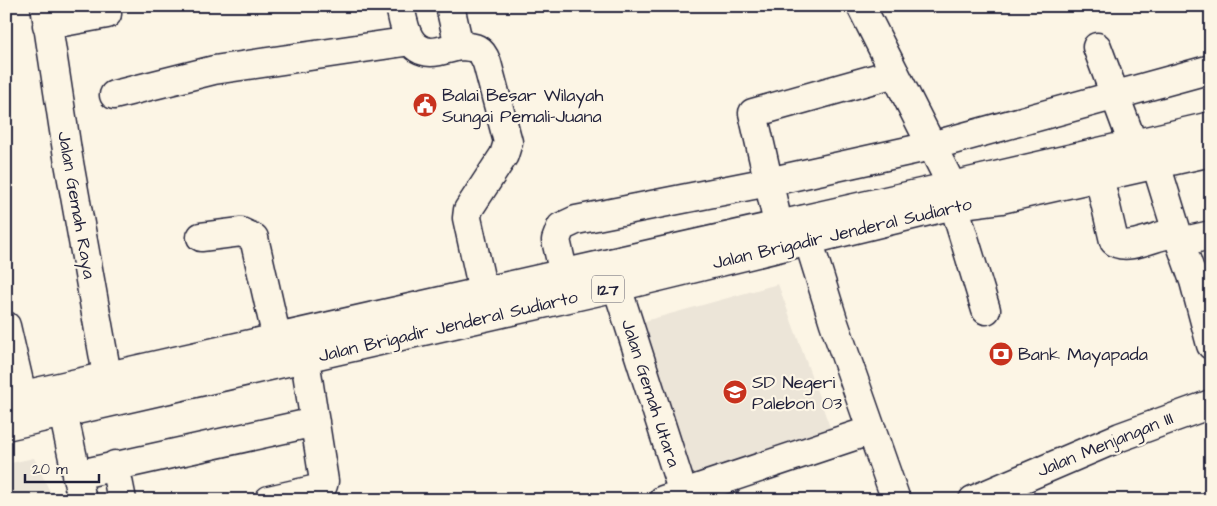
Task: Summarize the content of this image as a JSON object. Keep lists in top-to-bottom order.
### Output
{
  "streets": {
    "street": [
      "Jalan Gemah Raya",
      "Jalan Brigadir Jenderal Sudiarto",
      "127",
      "Jalan Gemah Utara",
      "Jalan Menjangan III"
    ]
  },
  "crossings": [
    ["Jalan Gemah Raya", "Jalan Brigadir Jenderal Sudiarto"],
    ["Jalan Brigadir Jenderal Sudiarto", "Jalan Gemah Utara"]
  ],
  "places": {
    "public building": ["Balai Besar Wilayah Sungai Pemali-Juana"],
    "bank": ["Bank Mayapada"],
    "school or university": ["SD Negeri Palebon 03"]
  },
  "scale_bar": "20 m"
}
